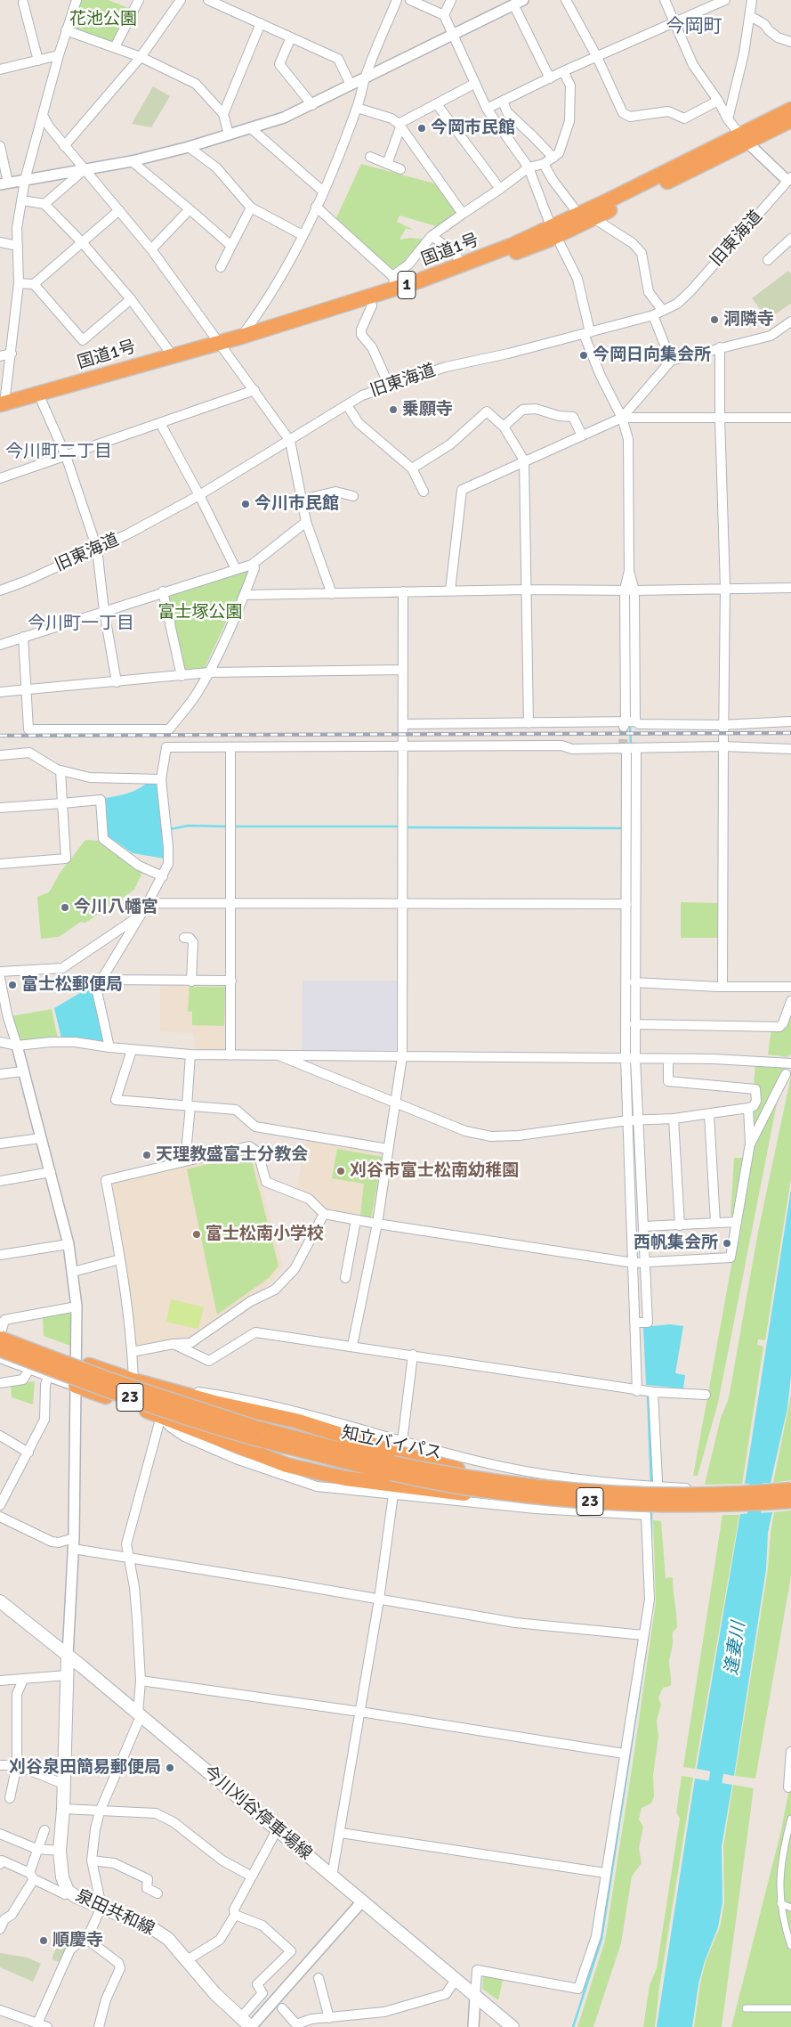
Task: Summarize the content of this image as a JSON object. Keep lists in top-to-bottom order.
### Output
{
  "streets": {
    "highway": [
      "国道1号",
      "1",
      "23",
      "知立バイパス"
    ],
    "main road": ["今川刈谷停車場線", "泉田共和線"],
    "street": ["旧東海道"]
  },
  "crossings": [
    ["今川刈谷停車場線", "泉田共和線"]
  ],
  "districts": ["今岡町", "今川町二丁目", "今川町一丁目"],
  "water": ["逢妻川"],
  "parks": ["花池公園", "富士塚公園"],
  "places": [
    "今岡市民館",
    "洞隣寺",
    "今岡日向集会所",
    "乗願寺",
    "今川市民館",
    "今川八幡宮",
    "富士松郵便局",
    "天理教盛富士分教会",
    "刈谷市富士松南幼稚園",
    "富士松南小学校",
    "西帆集会所",
    "刈谷泉田簡易郵便局",
    "順慶寺"
  ]
}
